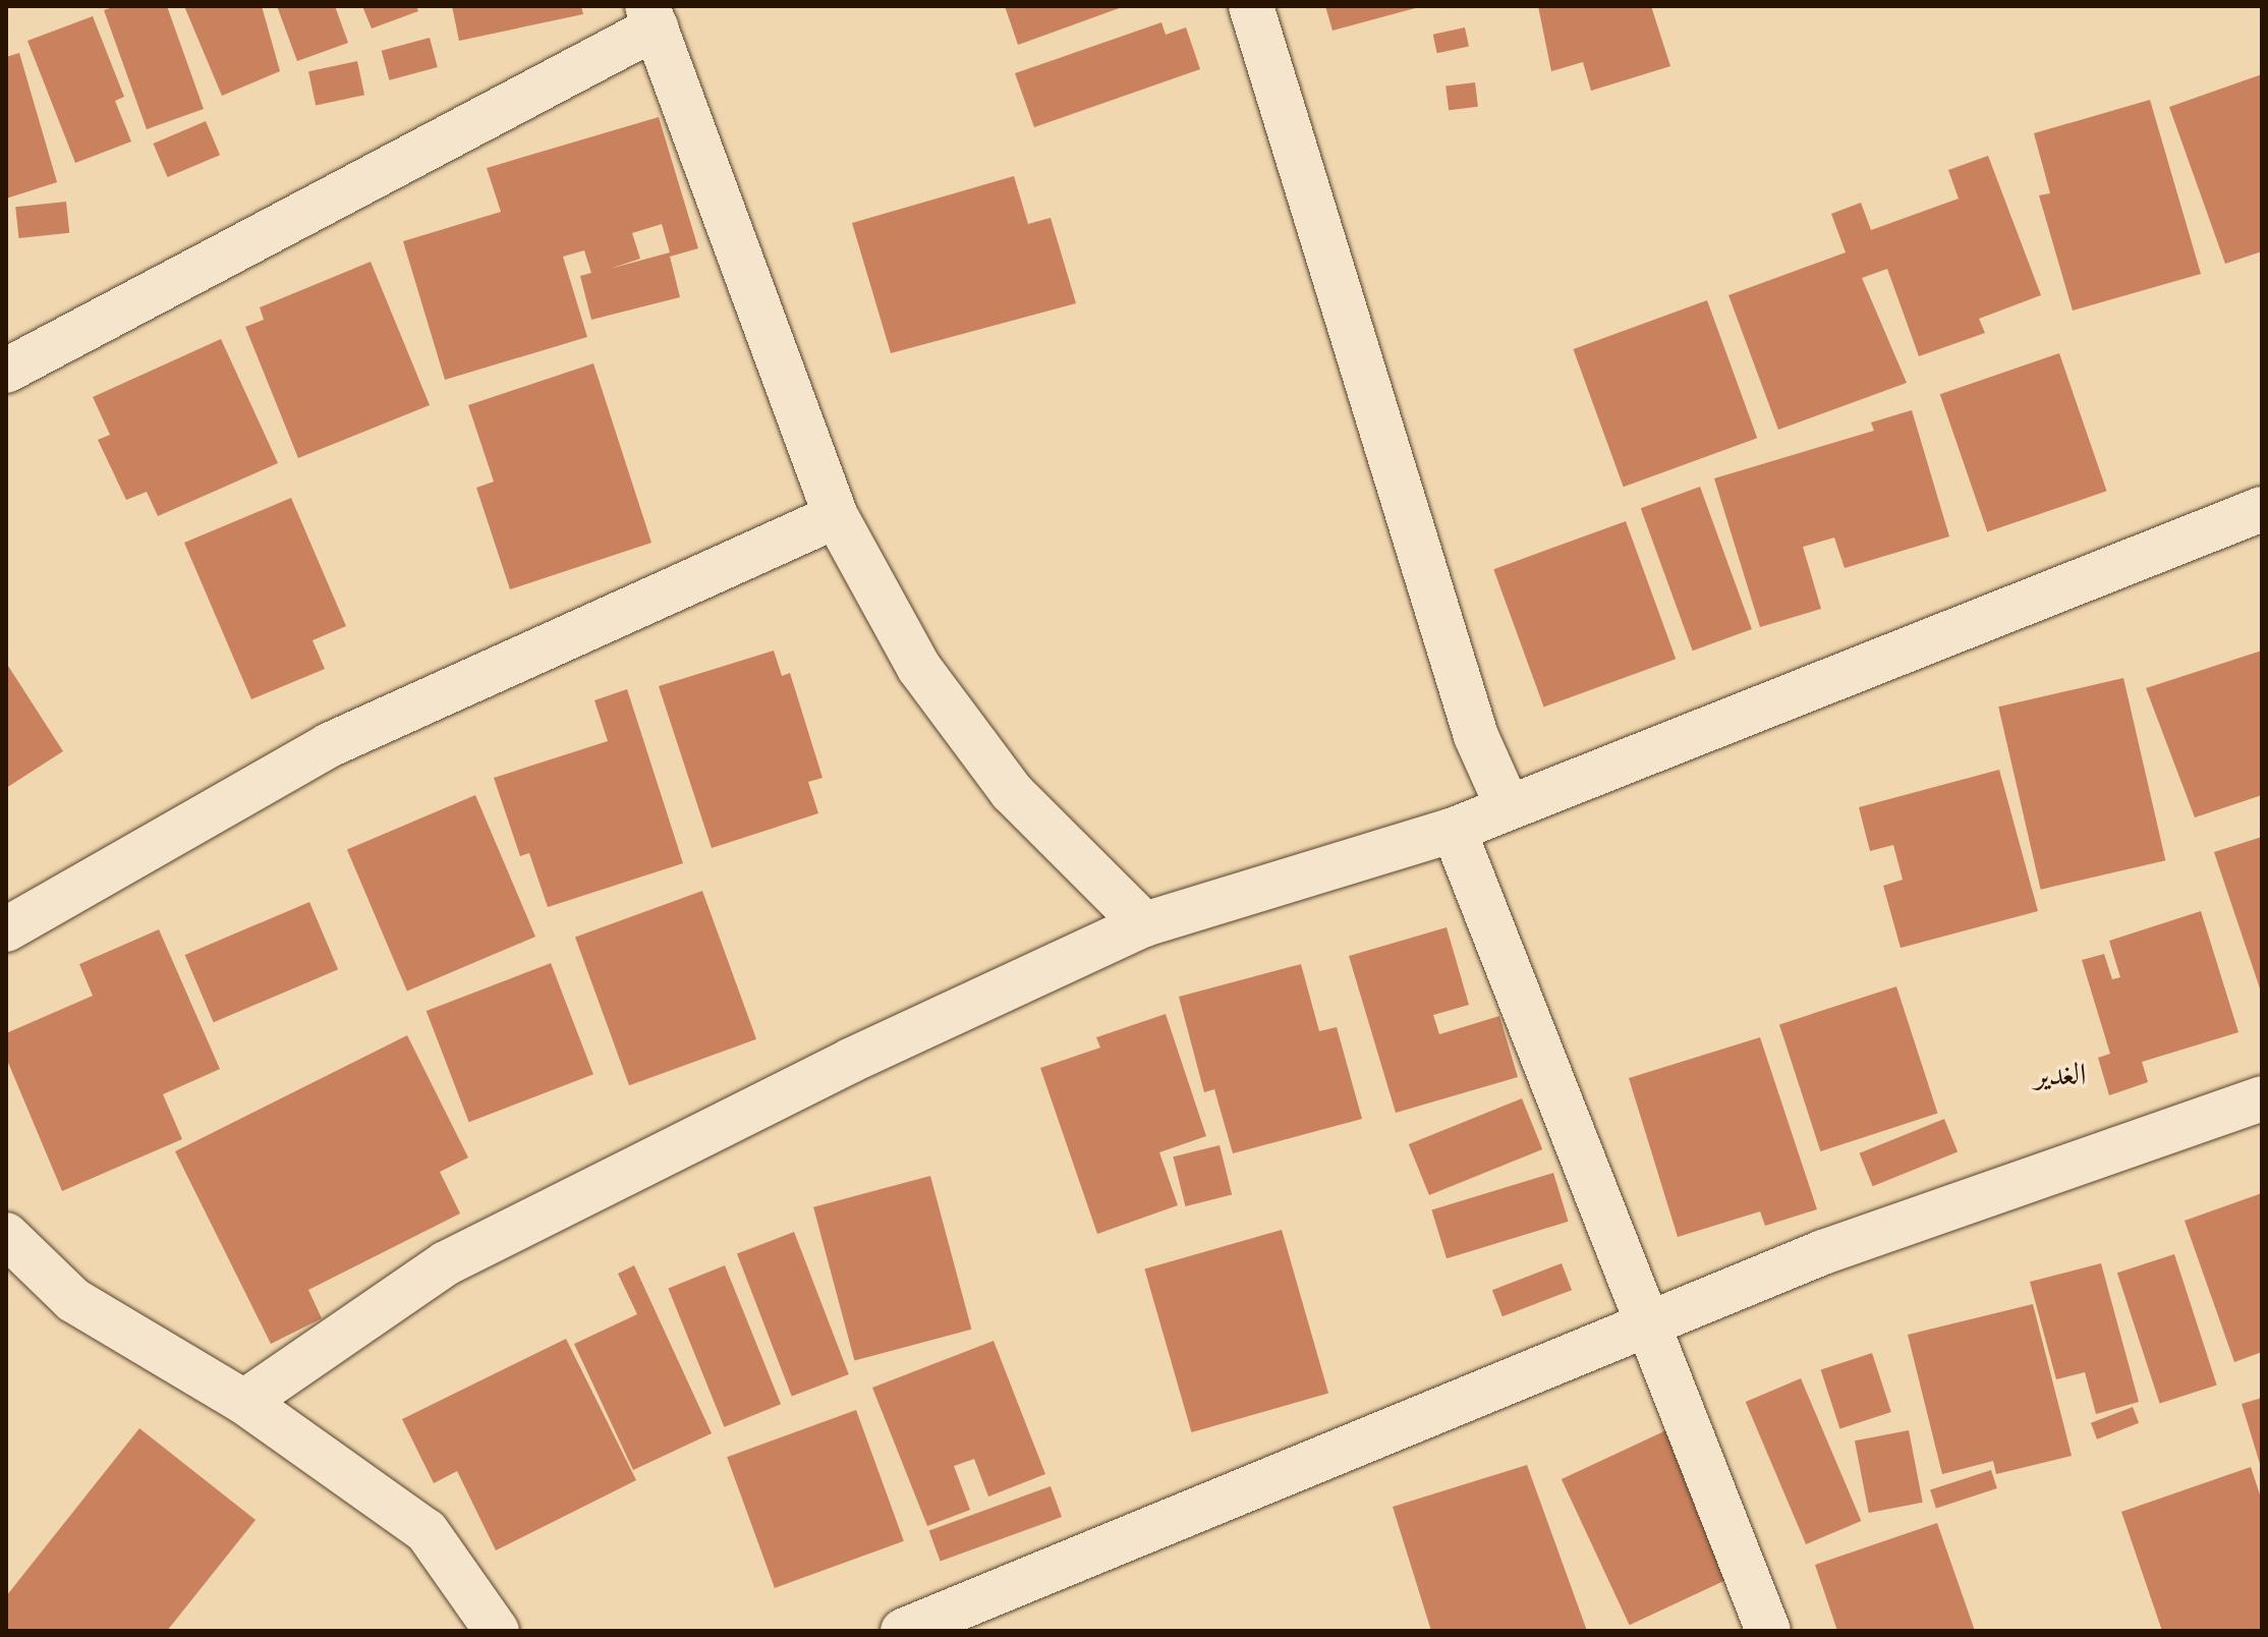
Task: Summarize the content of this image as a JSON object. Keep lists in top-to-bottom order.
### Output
{
  "districts": ["الغدير"]
}
